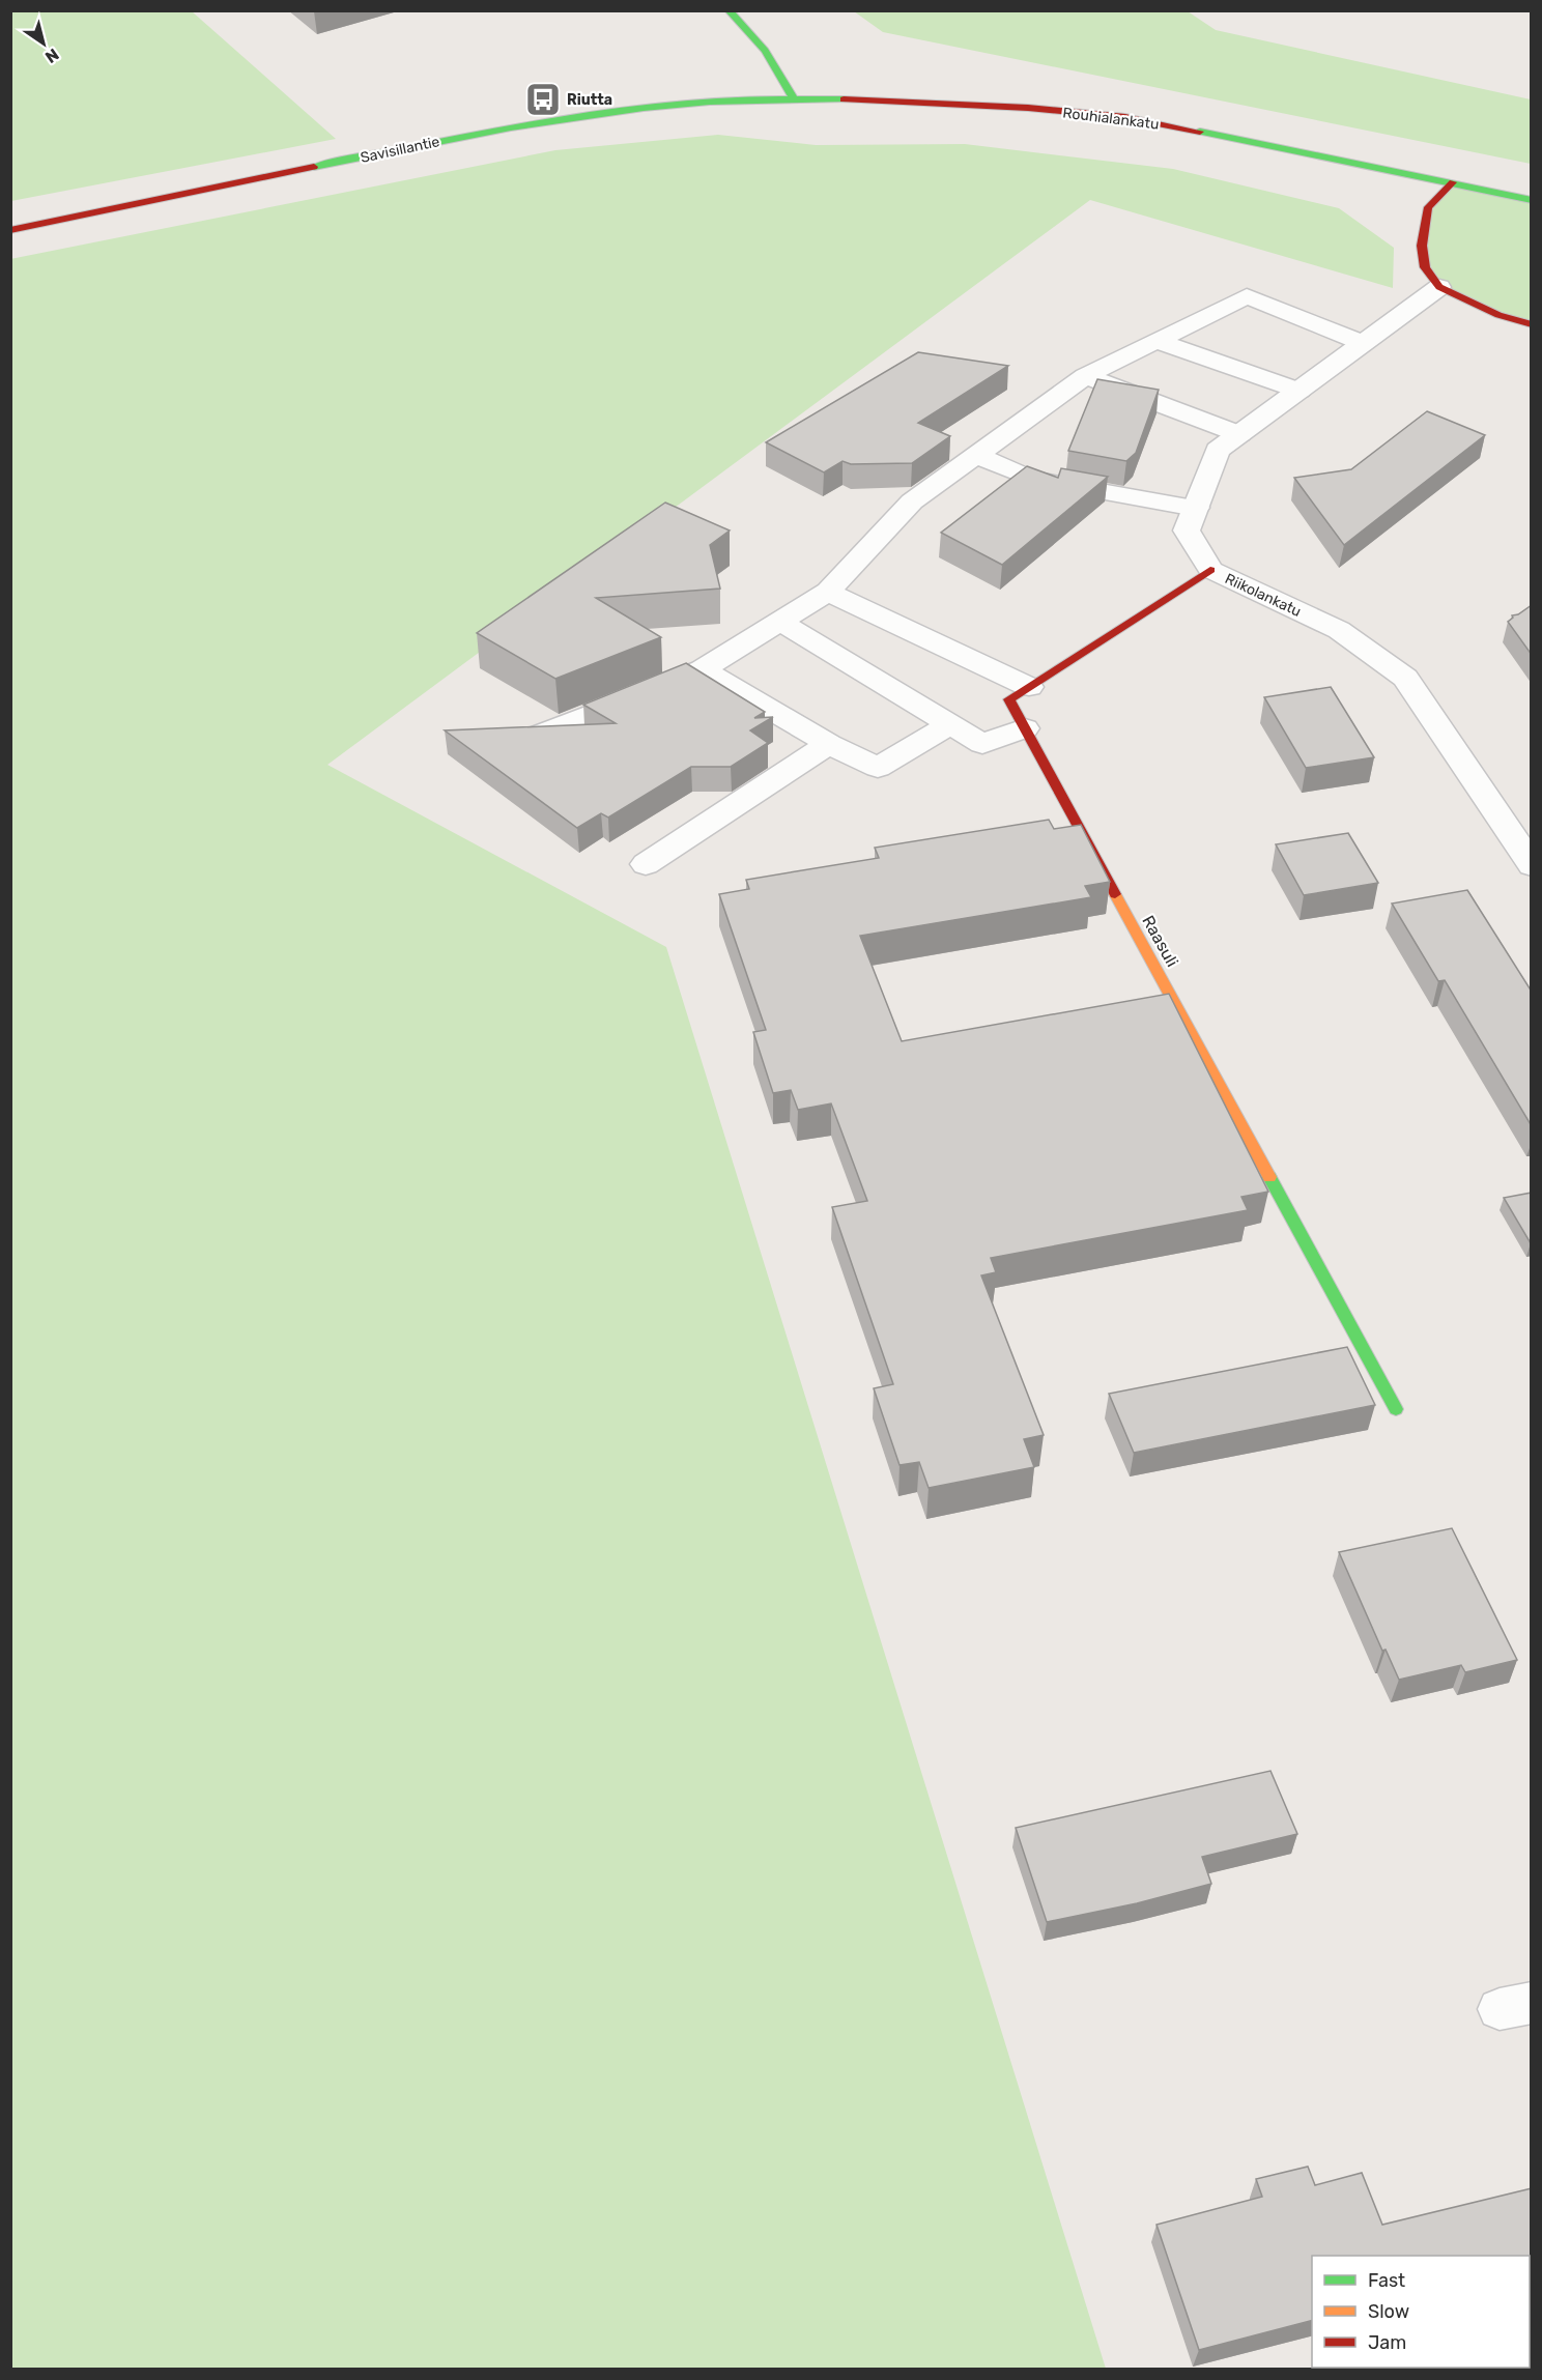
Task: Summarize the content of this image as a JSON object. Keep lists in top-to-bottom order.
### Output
{
  "streets": {
    "street": [
      "Rouhialankatu",
      "Savisillantie",
      "Riikolankatu",
      "Raasuli"
    ]
  },
  "crossings": [
    ["Rouhialankatu", "Savisillantie"],
    ["Riikolankatu", "Raasuli"]
  ],
  "places": {
    "bus stop": ["Riutta"]
  },
  "legend": ["Fast", "Slow", "Jam"],
  "north": "bottom right"
}
